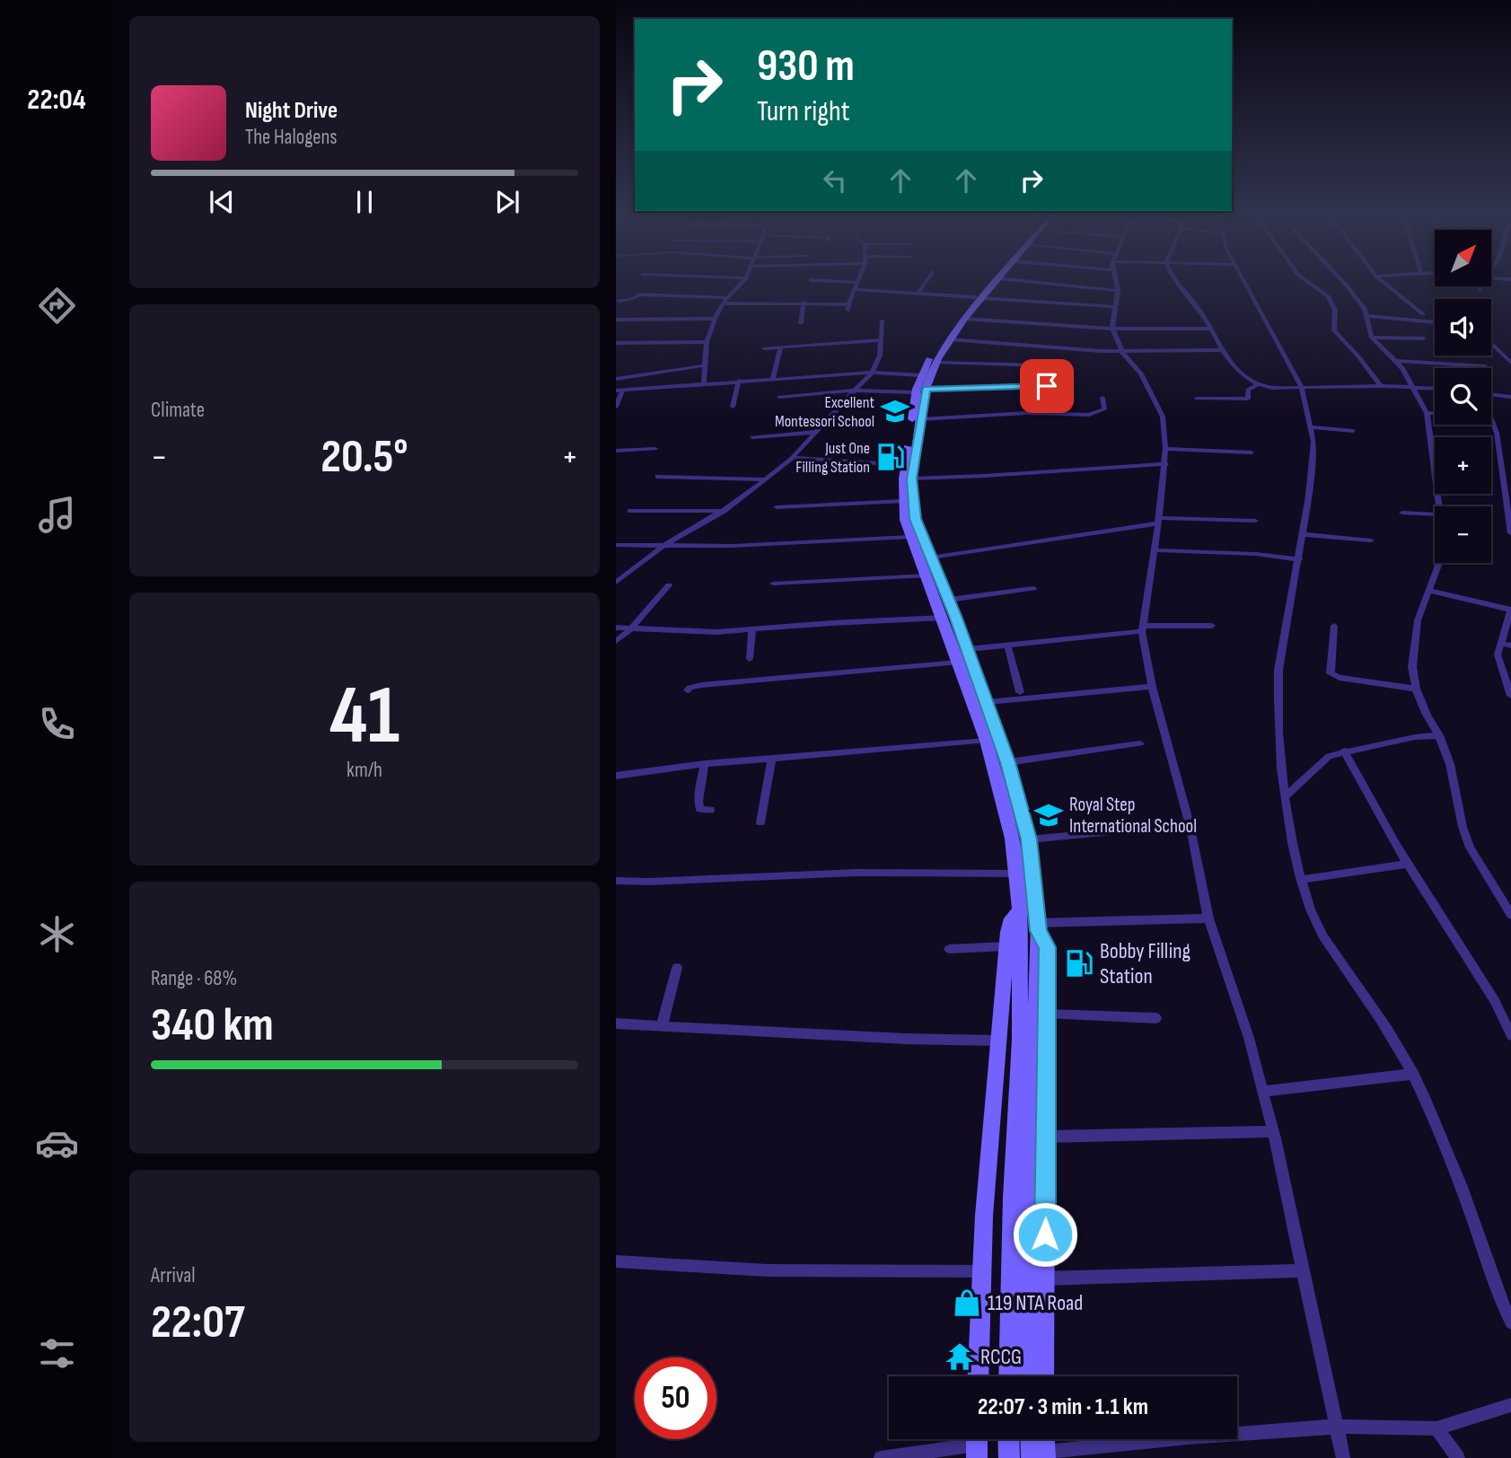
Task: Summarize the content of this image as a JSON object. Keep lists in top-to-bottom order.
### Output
{
  "places": {
    "school or university": ["Excellent Montessori School", "Royal Step International School"],
    "fuel station": ["Just One Filling Station", "Bobby Filling Station"],
    "shop": ["119 NTA Road"],
    "temple": ["RCCG"]
  },
  "north": "top right",
  "page": {
    "tabs": "22:04",
    "turn": ["930 m", "Turn right"],
    "song": ["Night Drive", "The Halogens"],
    "map_buttons": ["+", "−"],
    "tile": [
      "Climate",
      ["41", "km/h"],
      ["Range · 68%", "340 km"],
      ["Arrival", "22:07"]
    ],
    "heat": ["−", "20.5°", "+"],
    "limit": "50",
    "trip": "22:07 · 3 min · 1.1 km"
  }
}
